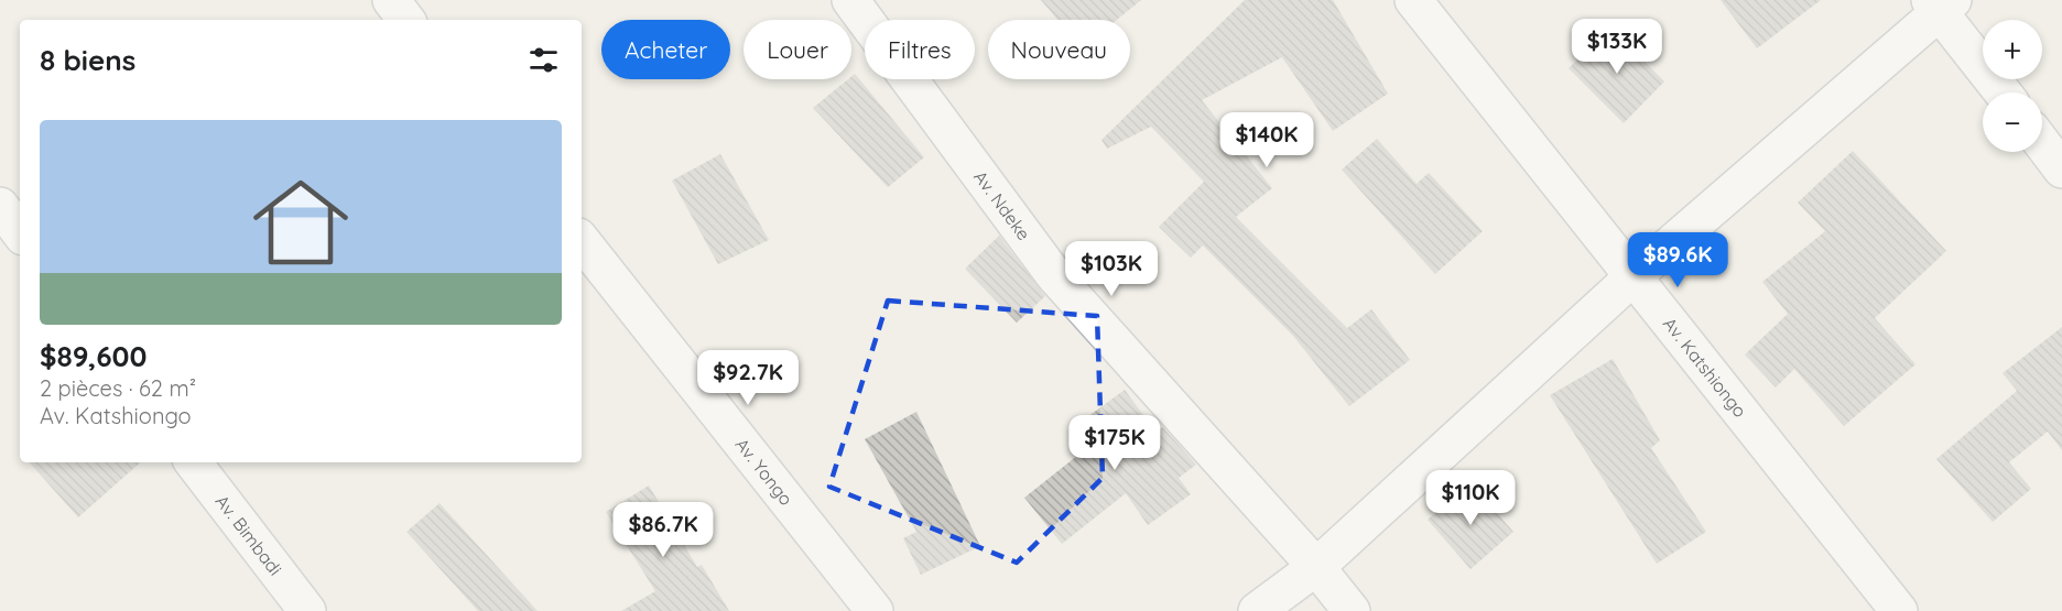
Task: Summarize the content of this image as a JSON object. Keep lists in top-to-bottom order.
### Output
{
  "streets": {
    "street": [
      "Av. Ndeke",
      "Av. Katshiongo",
      "Av. Yongo",
      "Av. Bimbadi"
    ]
  },
  "page": {
    "price": [
      "$133K",
      "$140K",
      "$89.6K",
      "$103K",
      "$92.7K",
      "$175K",
      "$110K",
      "$86.7K"
    ],
    "map_buttons": ["+", "−"],
    "chip": [
      "Acheter",
      "Louer",
      "Filtres",
      "Nouveau"
    ],
    "heading": "8 biens",
    "list": [
      {
        "name": "$89,600",
        "note": "2 pièces · 62 m² · Av. Katshiongo"
      }
    ]
  }
}
